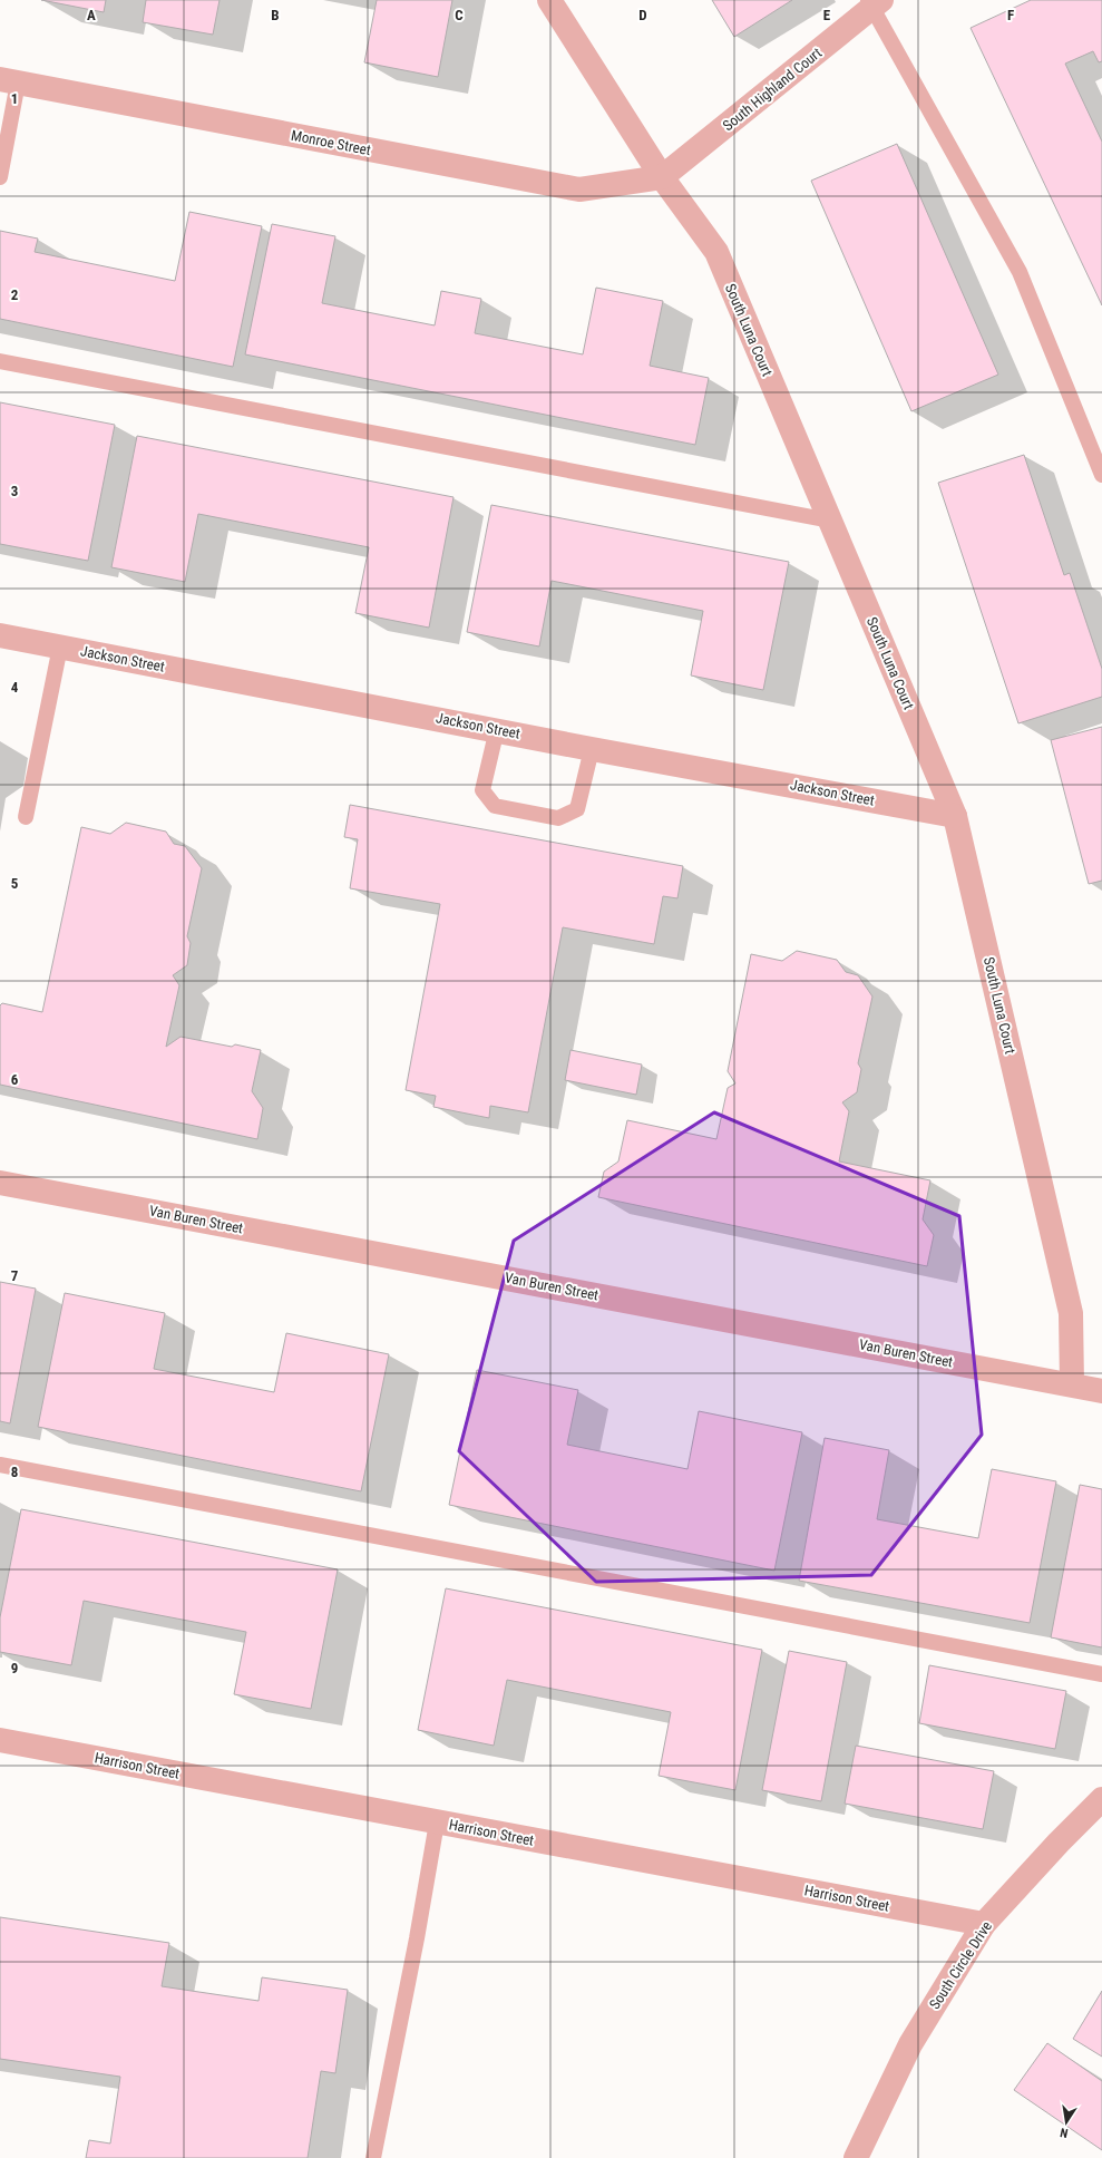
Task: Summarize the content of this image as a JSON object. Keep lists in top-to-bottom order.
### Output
{
  "streets": {
    "street": [
      "South Highland Court",
      "Monroe Street",
      "South Luna Court",
      "Jackson Street",
      "Van Buren Street",
      "Harrison Street",
      "South Circle Drive"
    ]
  },
  "crossings": [
    ["South Highland Court", "Monroe Street"],
    ["South Highland Court", "South Luna Court"],
    ["Monroe Street", "South Luna Court"],
    ["South Luna Court", "Jackson Street"],
    ["South Luna Court", "Van Buren Street"],
    ["Harrison Street", "South Circle Drive"]
  ],
  "north": "bottom",
  "grid": {
    "columns": [
      "A",
      "B",
      "C",
      "D",
      "E",
      "F"
    ],
    "rows": [
      "1",
      "2",
      "3",
      "4",
      "5",
      "6",
      "7",
      "8",
      "9"
    ]
  }
}
